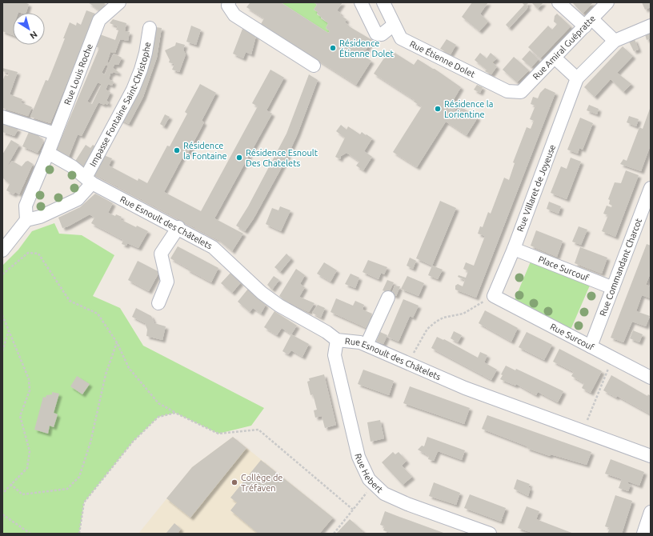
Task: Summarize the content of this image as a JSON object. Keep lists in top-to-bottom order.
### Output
{
  "streets": {
    "street": [
      "Rue Amiral Guépratte",
      "Rue Étienne Dolet",
      "Rue Louis Roche",
      "Impasse Fontaine Saint-Christophe",
      "Rue Villaret de Joyeuse",
      "Rue Esnoult des Châtelets",
      "Rue Commandant Charcot",
      "Place Surcouf",
      "Rue Surcouf",
      "Rue Hebert"
    ]
  },
  "crossings": [
    ["Rue Amiral Guépratte", "Rue Étienne Dolet"],
    ["Rue Louis Roche", "Impasse Fontaine Saint-Christophe"],
    ["Rue Louis Roche", "Rue Esnoult des Châtelets"],
    ["Impasse Fontaine Saint-Christophe", "Rue Esnoult des Châtelets"],
    ["Rue Villaret de Joyeuse", "Place Surcouf"],
    ["Rue Villaret de Joyeuse", "Rue Surcouf"],
    ["Rue Esnoult des Châtelets", "Rue Hebert"],
    ["Rue Commandant Charcot", "Place Surcouf"],
    ["Rue Commandant Charcot", "Rue Surcouf"]
  ],
  "places": [
    "Résidence Étienne Dolet",
    "Résidence la Lorientine",
    "Résidence la Fontaine",
    "Résidence Esnoult Des Chatelets",
    "Collège de Tréfaven"
  ],
  "north": "bottom right"
}
